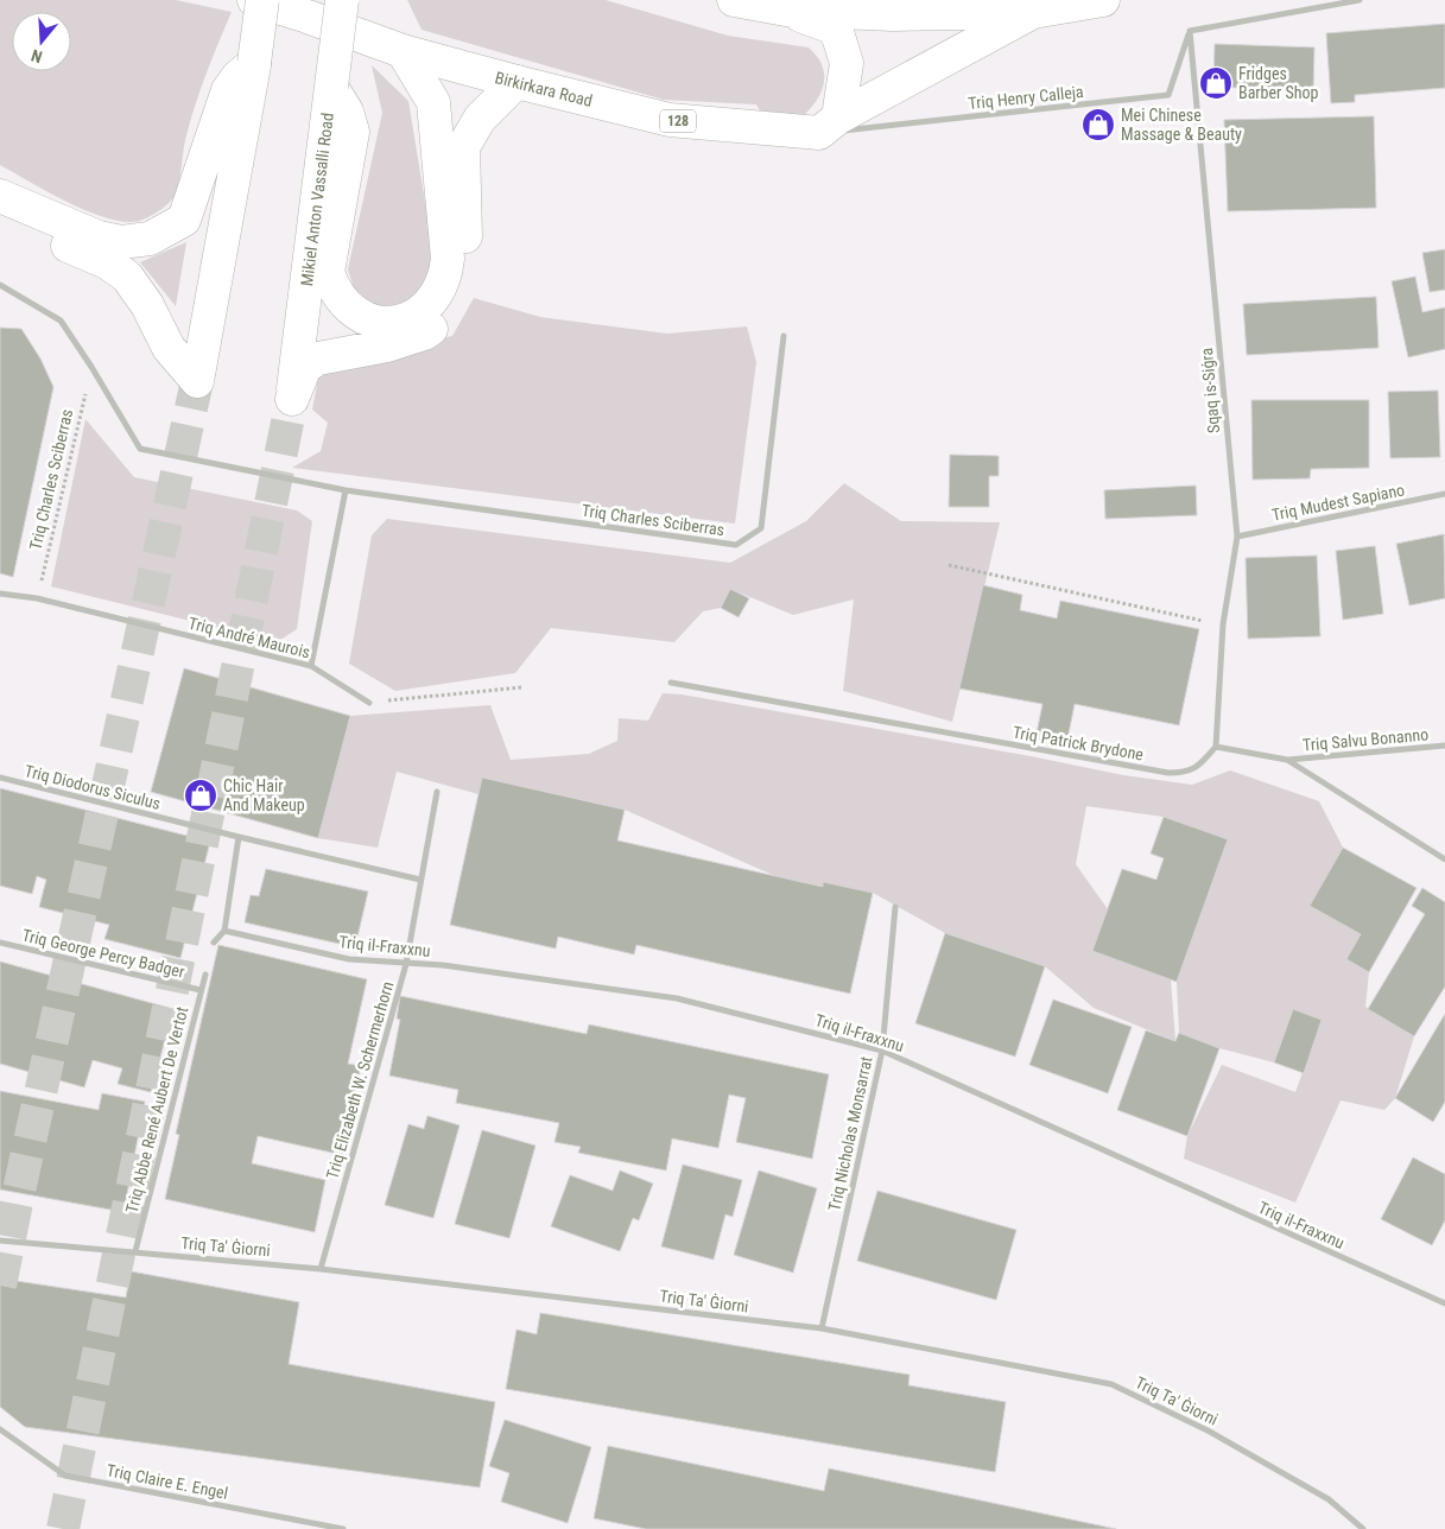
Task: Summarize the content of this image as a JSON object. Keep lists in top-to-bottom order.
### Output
{
  "streets": {
    "main road": ["Birkirkara Road", "128", "Mikiel Anton Vassalli Road"],
    "street": [
      "Triq Henry Calleja",
      "Sqaq is-Siġra",
      "Triq Charles Sciberras",
      "Triq Mudest Sapiano",
      "Triq André Maurois",
      "Triq Salvu Bonanno",
      "Triq Patrick Brydone",
      "Triq Diodorus Siculus",
      "Triq il-Fraxxnu",
      "Triq George Percy Badger",
      "Triq Elizabeth W. Schermerhorn",
      "Triq Abbe René Aubert De Vertot",
      "Triq Nicholas Monsarrat",
      "Triq Ta' Ġiorni",
      "Triq Claire E. Engel"
    ]
  },
  "crossings": [
    ["Birkirkara Road", "Triq Henry Calleja"],
    ["Birkirkara Road", "Mikiel Anton Vassalli Road"],
    ["Triq Henry Calleja", "Sqaq is-Siġra"],
    ["Sqaq is-Siġra", "Triq Mudest Sapiano"],
    ["Sqaq is-Siġra", "Triq Patrick Brydone"],
    ["Triq Charles Sciberras", "Triq André Maurois"],
    ["Triq Diodorus Siculus", "Triq Elizabeth W. Schermerhorn"],
    ["Triq il-Fraxxnu", "Triq Elizabeth W. Schermerhorn"],
    ["Triq il-Fraxxnu", "Triq Nicholas Monsarrat"],
    ["Triq George Percy Badger", "Triq Abbe René Aubert De Vertot"],
    ["Triq Elizabeth W. Schermerhorn", "Triq Ta' Ġiorni"],
    ["Triq Abbe René Aubert De Vertot", "Triq Ta' Ġiorni"],
    ["Triq Nicholas Monsarrat", "Triq Ta' Ġiorni"]
  ],
  "places": {
    "shop": ["Fridges Barber Shop", "Mei Chinese Massage & Beauty", "Chic Hair And Makeup"]
  },
  "north": "bottom"
}
